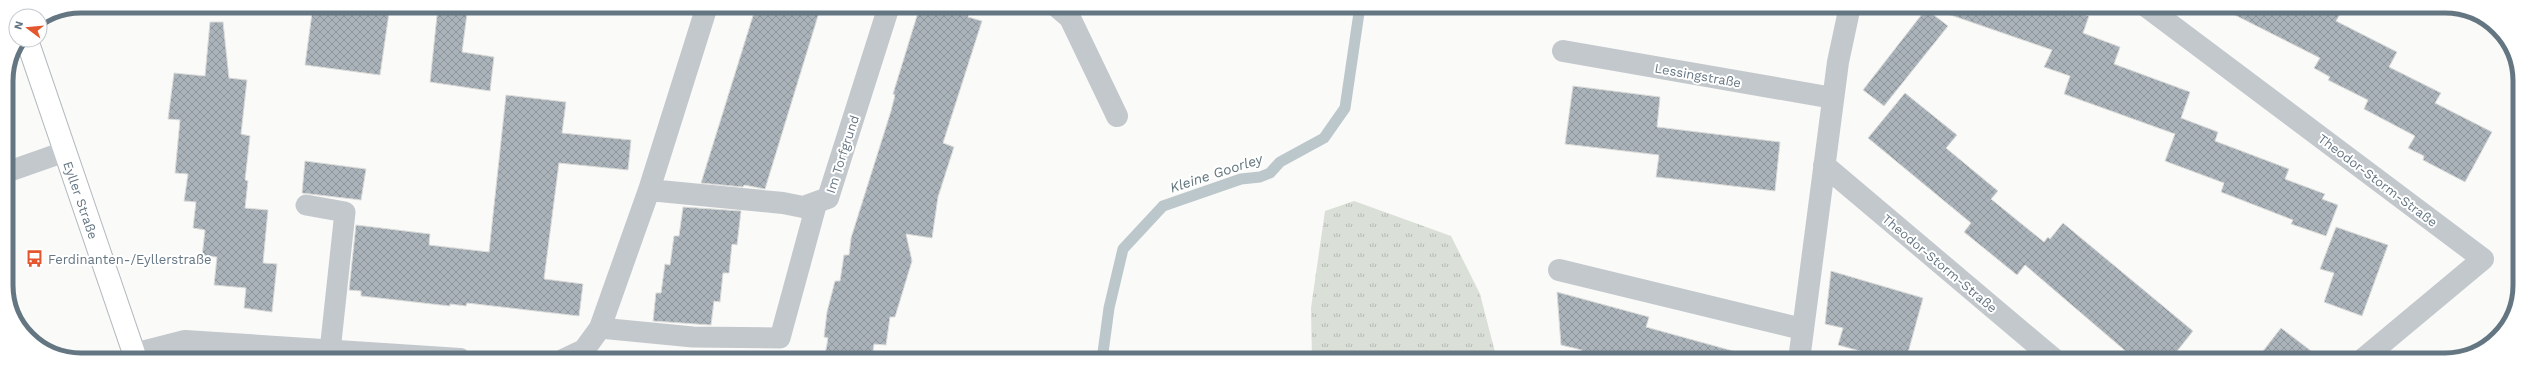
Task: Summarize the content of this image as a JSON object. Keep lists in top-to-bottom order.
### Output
{
  "streets": {
    "main road": ["Eyller Straße"],
    "street": ["Lessingstraße", "Im Torfgrund", "Theodor-Storm-Straße"]
  },
  "water": ["Kleine Goorley"],
  "places": {
    "bus stop": ["Ferdinanten-/Eyllerstraße"]
  },
  "north": "left"
}
